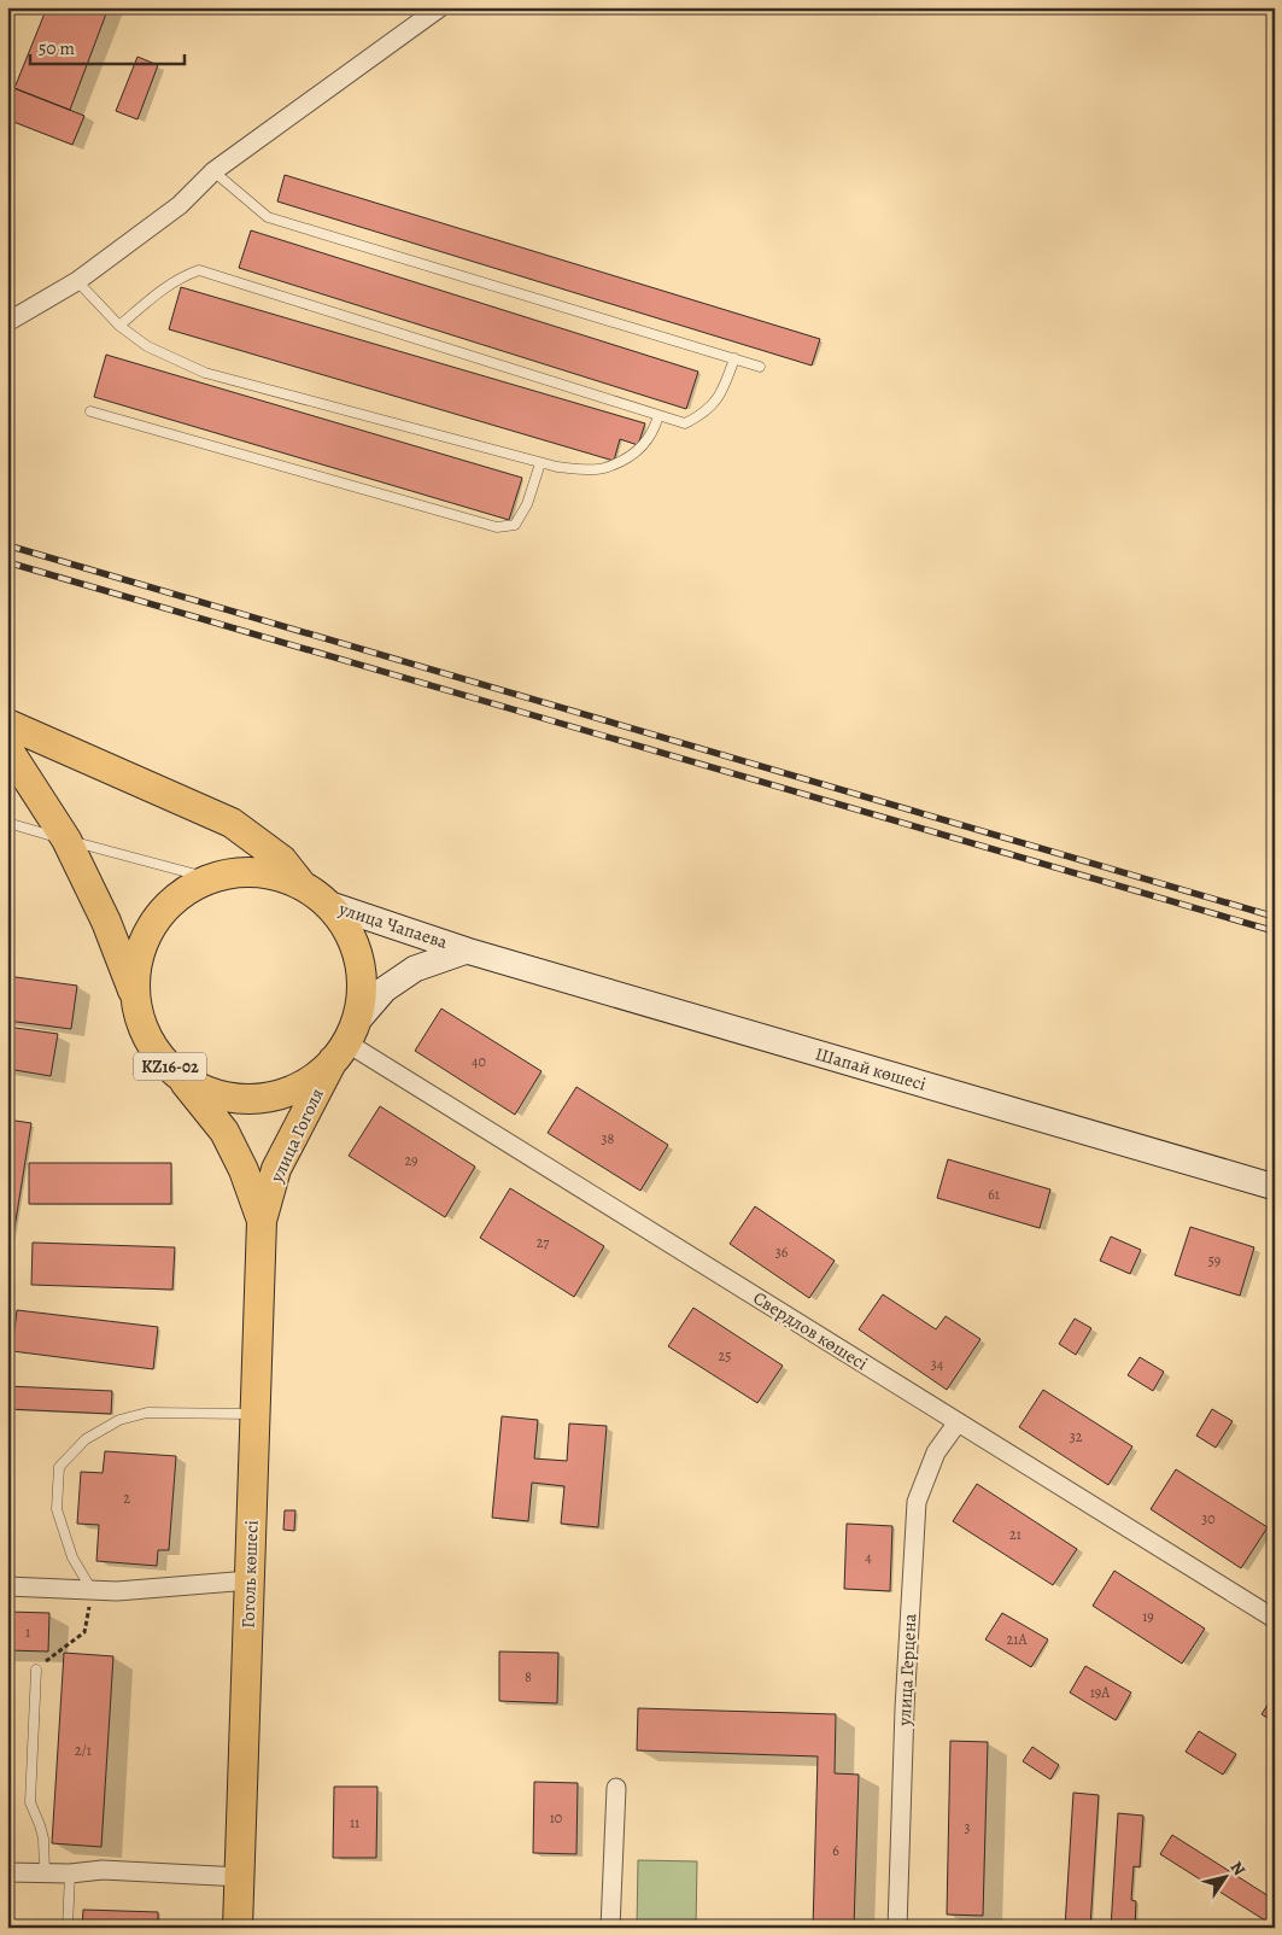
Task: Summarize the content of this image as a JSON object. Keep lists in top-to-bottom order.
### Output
{
  "streets": {
    "main road": ["KZ16-02", "улица Гоголя", "Гоголь көшесі"],
    "street": [
      "улица Чапаева",
      "Шапай көшесі",
      "Свердлов көшесі",
      "улица Герцена"
    ]
  },
  "crossings": [
    ["улица Чапаева", "KZ16-02"],
    ["улица Чапаева", "Шапай көшесі"],
    ["улица Чапаева", "улица Гоголя"],
    ["улица Чапаева", "Свердлов көшесі"],
    ["KZ16-02", "улица Гоголя"],
    ["KZ16-02", "Свердлов көшесі"],
    ["улица Гоголя", "Свердлов көшесі"],
    ["улица Гоголя", "Гоголь көшесі"],
    ["Свердлов көшесі", "улица Герцена"]
  ],
  "house_numbers": [
    "40",
    "38",
    "29",
    "61",
    "27",
    "36",
    "59",
    "25",
    "34",
    "32",
    "2",
    "30",
    "21",
    "4",
    "19",
    "1",
    "21А",
    "8",
    "19А",
    "2/1",
    "10",
    "11",
    "3",
    "6"
  ],
  "scale_bar": "50 m",
  "north": "top right"
}
